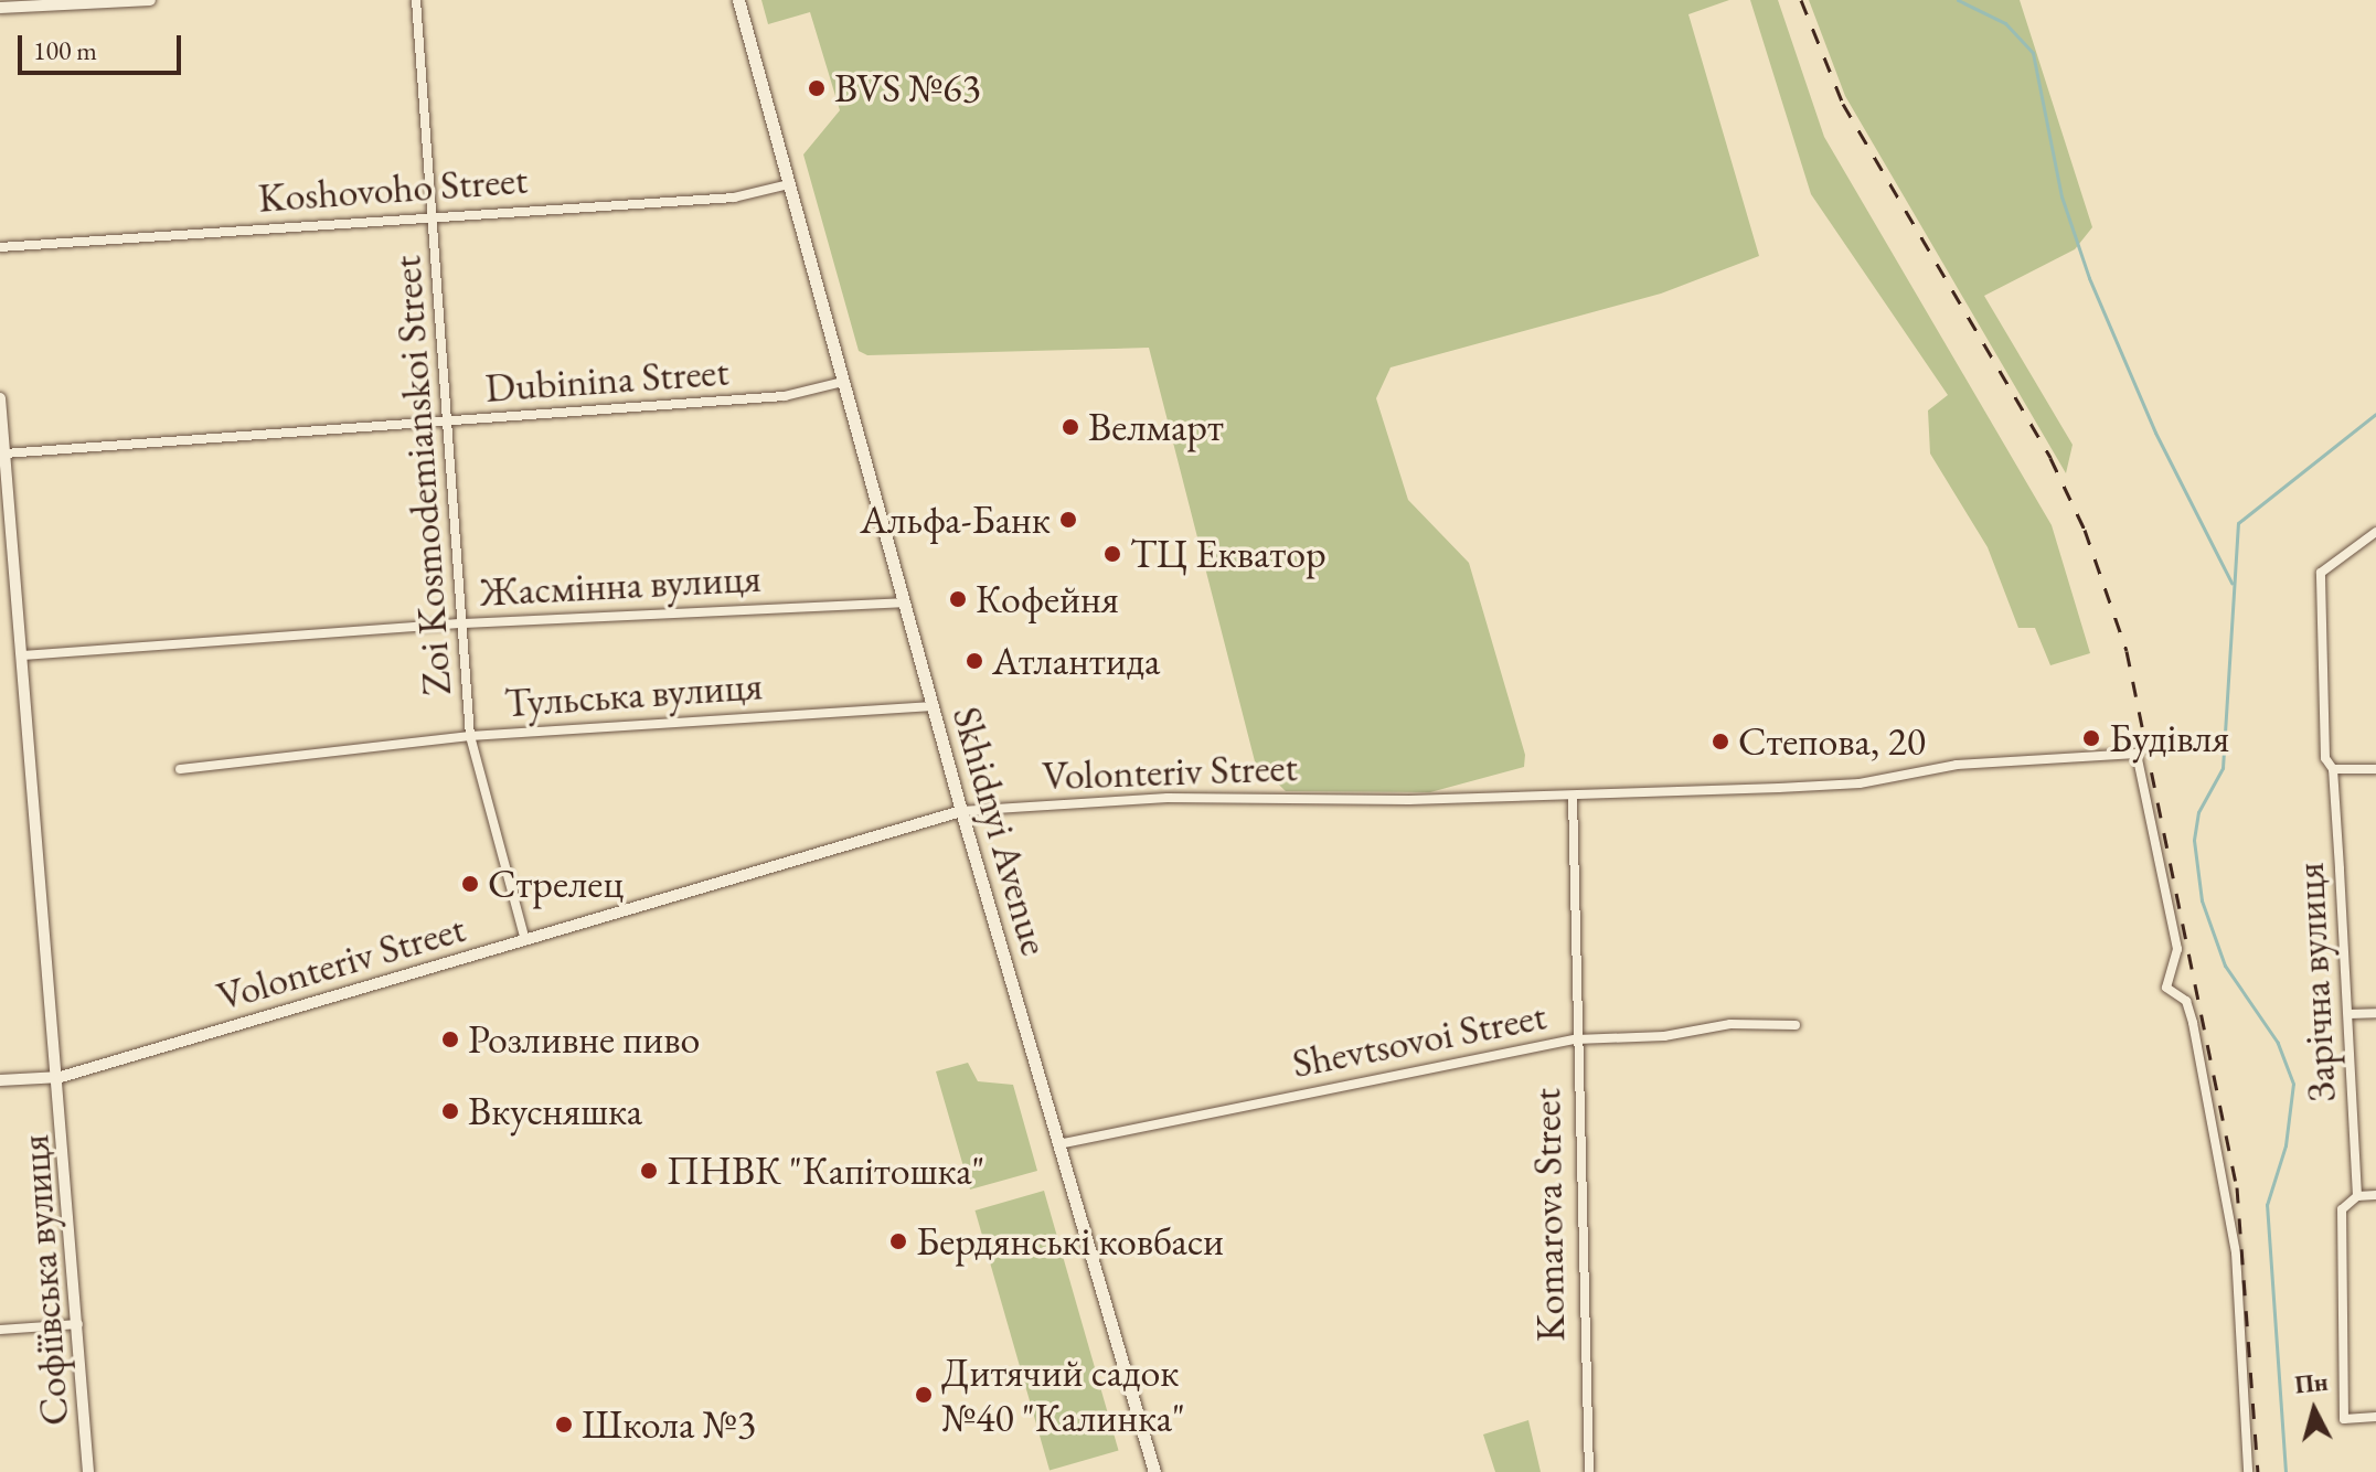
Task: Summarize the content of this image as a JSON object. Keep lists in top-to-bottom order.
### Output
{
  "streets": {
    "main road": ["Skhidnyi Avenue"],
    "street": [
      "Koshovoho Street",
      "Dubinina Street",
      "Zoi Kosmodemianskoi Street",
      "Жасмінна вулиця",
      "Тульська вулиця",
      "Volonteriv Street",
      "Зарічна вулиця",
      "Shevtsovoi Street",
      "Komarova Street",
      "Софіївська вулиця"
    ]
  },
  "crossings": [
    ["Koshovoho Street", "Zoi Kosmodemianskoi Street"],
    ["Koshovoho Street", "Skhidnyi Avenue"],
    ["Dubinina Street", "Zoi Kosmodemianskoi Street"],
    ["Dubinina Street", "Skhidnyi Avenue"],
    ["Dubinina Street", "Софіївська вулиця"],
    ["Zoi Kosmodemianskoi Street", "Жасмінна вулиця"],
    ["Zoi Kosmodemianskoi Street", "Тульська вулиця"],
    ["Zoi Kosmodemianskoi Street", "Volonteriv Street"],
    ["Жасмінна вулиця", "Skhidnyi Avenue"],
    ["Жасмінна вулиця", "Софіївська вулиця"],
    ["Тульська вулиця", "Skhidnyi Avenue"],
    ["Volonteriv Street", "Skhidnyi Avenue"],
    ["Volonteriv Street", "Komarova Street"],
    ["Volonteriv Street", "Софіївська вулиця"],
    ["Skhidnyi Avenue", "Shevtsovoi Street"],
    ["Shevtsovoi Street", "Komarova Street"]
  ],
  "places": [
    "BVS №63",
    "Велмарт",
    "Альфа-Банк",
    "ТЦ Екватор",
    "Кофейня",
    "Атлантида",
    "Будівля",
    "Степова, 20",
    "Стрелец",
    "Розливне пиво",
    "Вкусняшка",
    "ПНВК \"Капітошка\"",
    "Бердянські ковбаси",
    "Дитячий садок №40 \"Калинка\"",
    "Школа №3"
  ],
  "scale_bar": "100 m",
  "north": "top"
}
